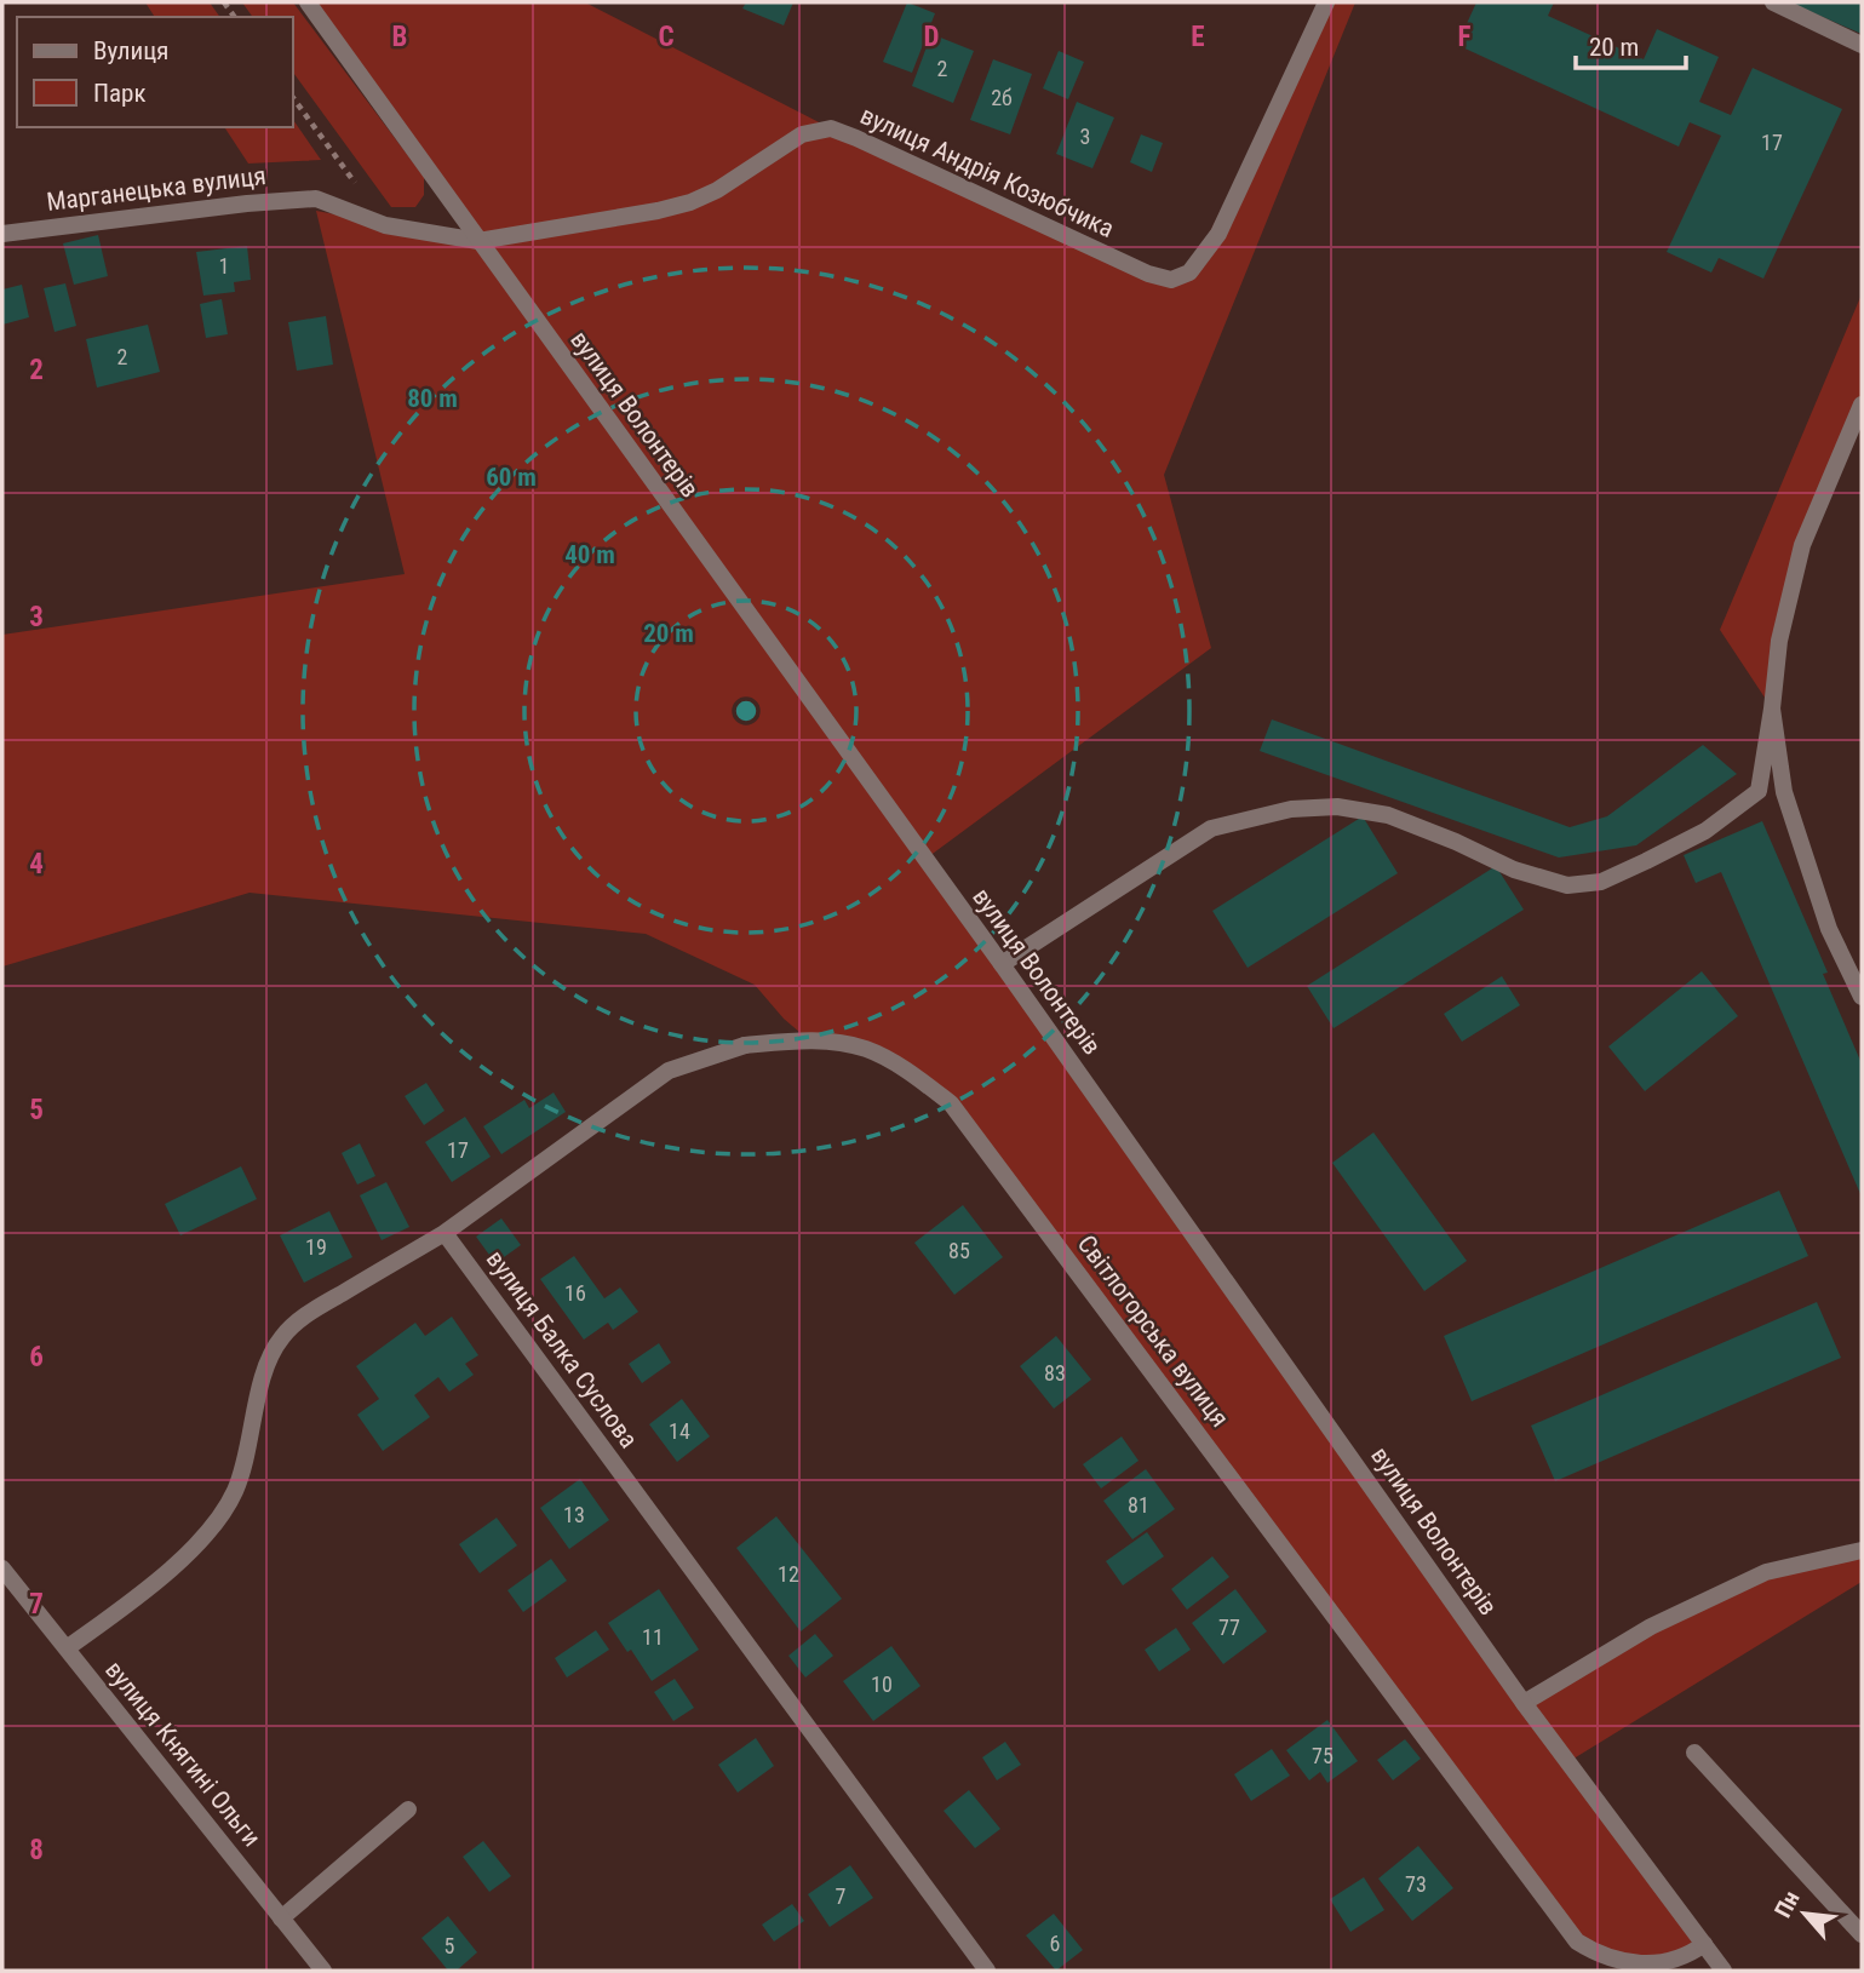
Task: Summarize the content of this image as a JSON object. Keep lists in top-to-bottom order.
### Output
{
  "streets": {
    "street": [
      "вулиця Андрія Козюбчика",
      "Марганецька вулиця",
      "вулиця Волонтерів",
      "Світлогорська вулиця",
      "вулиця Балка Суслова",
      "вулиця Княгині Ольги"
    ]
  },
  "crossings": [
    ["вулиця Андрія Козюбчика", "Марганецька вулиця"],
    ["вулиця Андрія Козюбчика", "вулиця Волонтерів"],
    ["вулиця Волонтерів", "Світлогорська вулиця"],
    ["Світлогорська вулиця", "вулиця Балка Суслова"]
  ],
  "house_numbers": [
    "2",
    "2б",
    "3",
    "17",
    "1",
    "2",
    "17",
    "19",
    "85",
    "16",
    "83",
    "14",
    "81",
    "13",
    "12",
    "77",
    "11",
    "10",
    "75",
    "73",
    "7",
    "6",
    "5"
  ],
  "legend": ["Вулиця", "Парк"],
  "scale_bar": "20 m",
  "north": "top left",
  "grid": {
    "columns": [
      "B",
      "C",
      "D",
      "E",
      "F"
    ],
    "rows": [
      "2",
      "3",
      "4",
      "5",
      "6",
      "7",
      "8"
    ]
  },
  "rings": [
    "80 m",
    "60 m",
    "40 m",
    "20 m"
  ]
}
